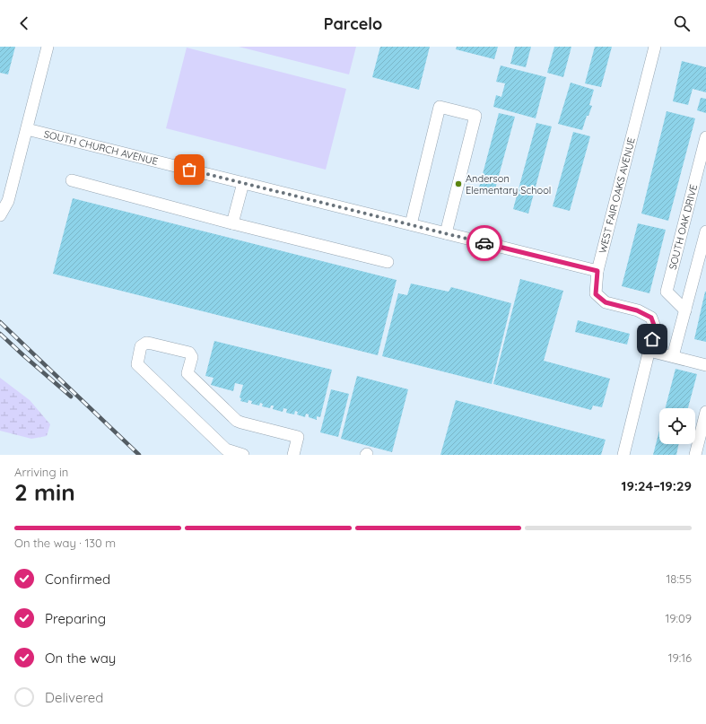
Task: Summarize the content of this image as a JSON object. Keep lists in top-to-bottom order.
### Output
{
  "streets": {
    "street": ["SOUTH CHURCH AVENUE", "WEST FAIR OAKS AVENUE", "SOUTH OAK DRIVE"]
  },
  "crossings": [
    ["SOUTH CHURCH AVENUE", "WEST FAIR OAKS AVENUE"]
  ],
  "places": ["Anderson Elementary School"],
  "page": {
    "header": "Parcelo",
    "heading": ["2 min", "Arriving in", "19:24–19:29"],
    "bar": "On the way · 130 m",
    "list": [
      ["Confirmed", "18:55"],
      ["Preparing", "19:09"],
      ["On the way", "19:16"],
      "Delivered"
    ]
  }
}
